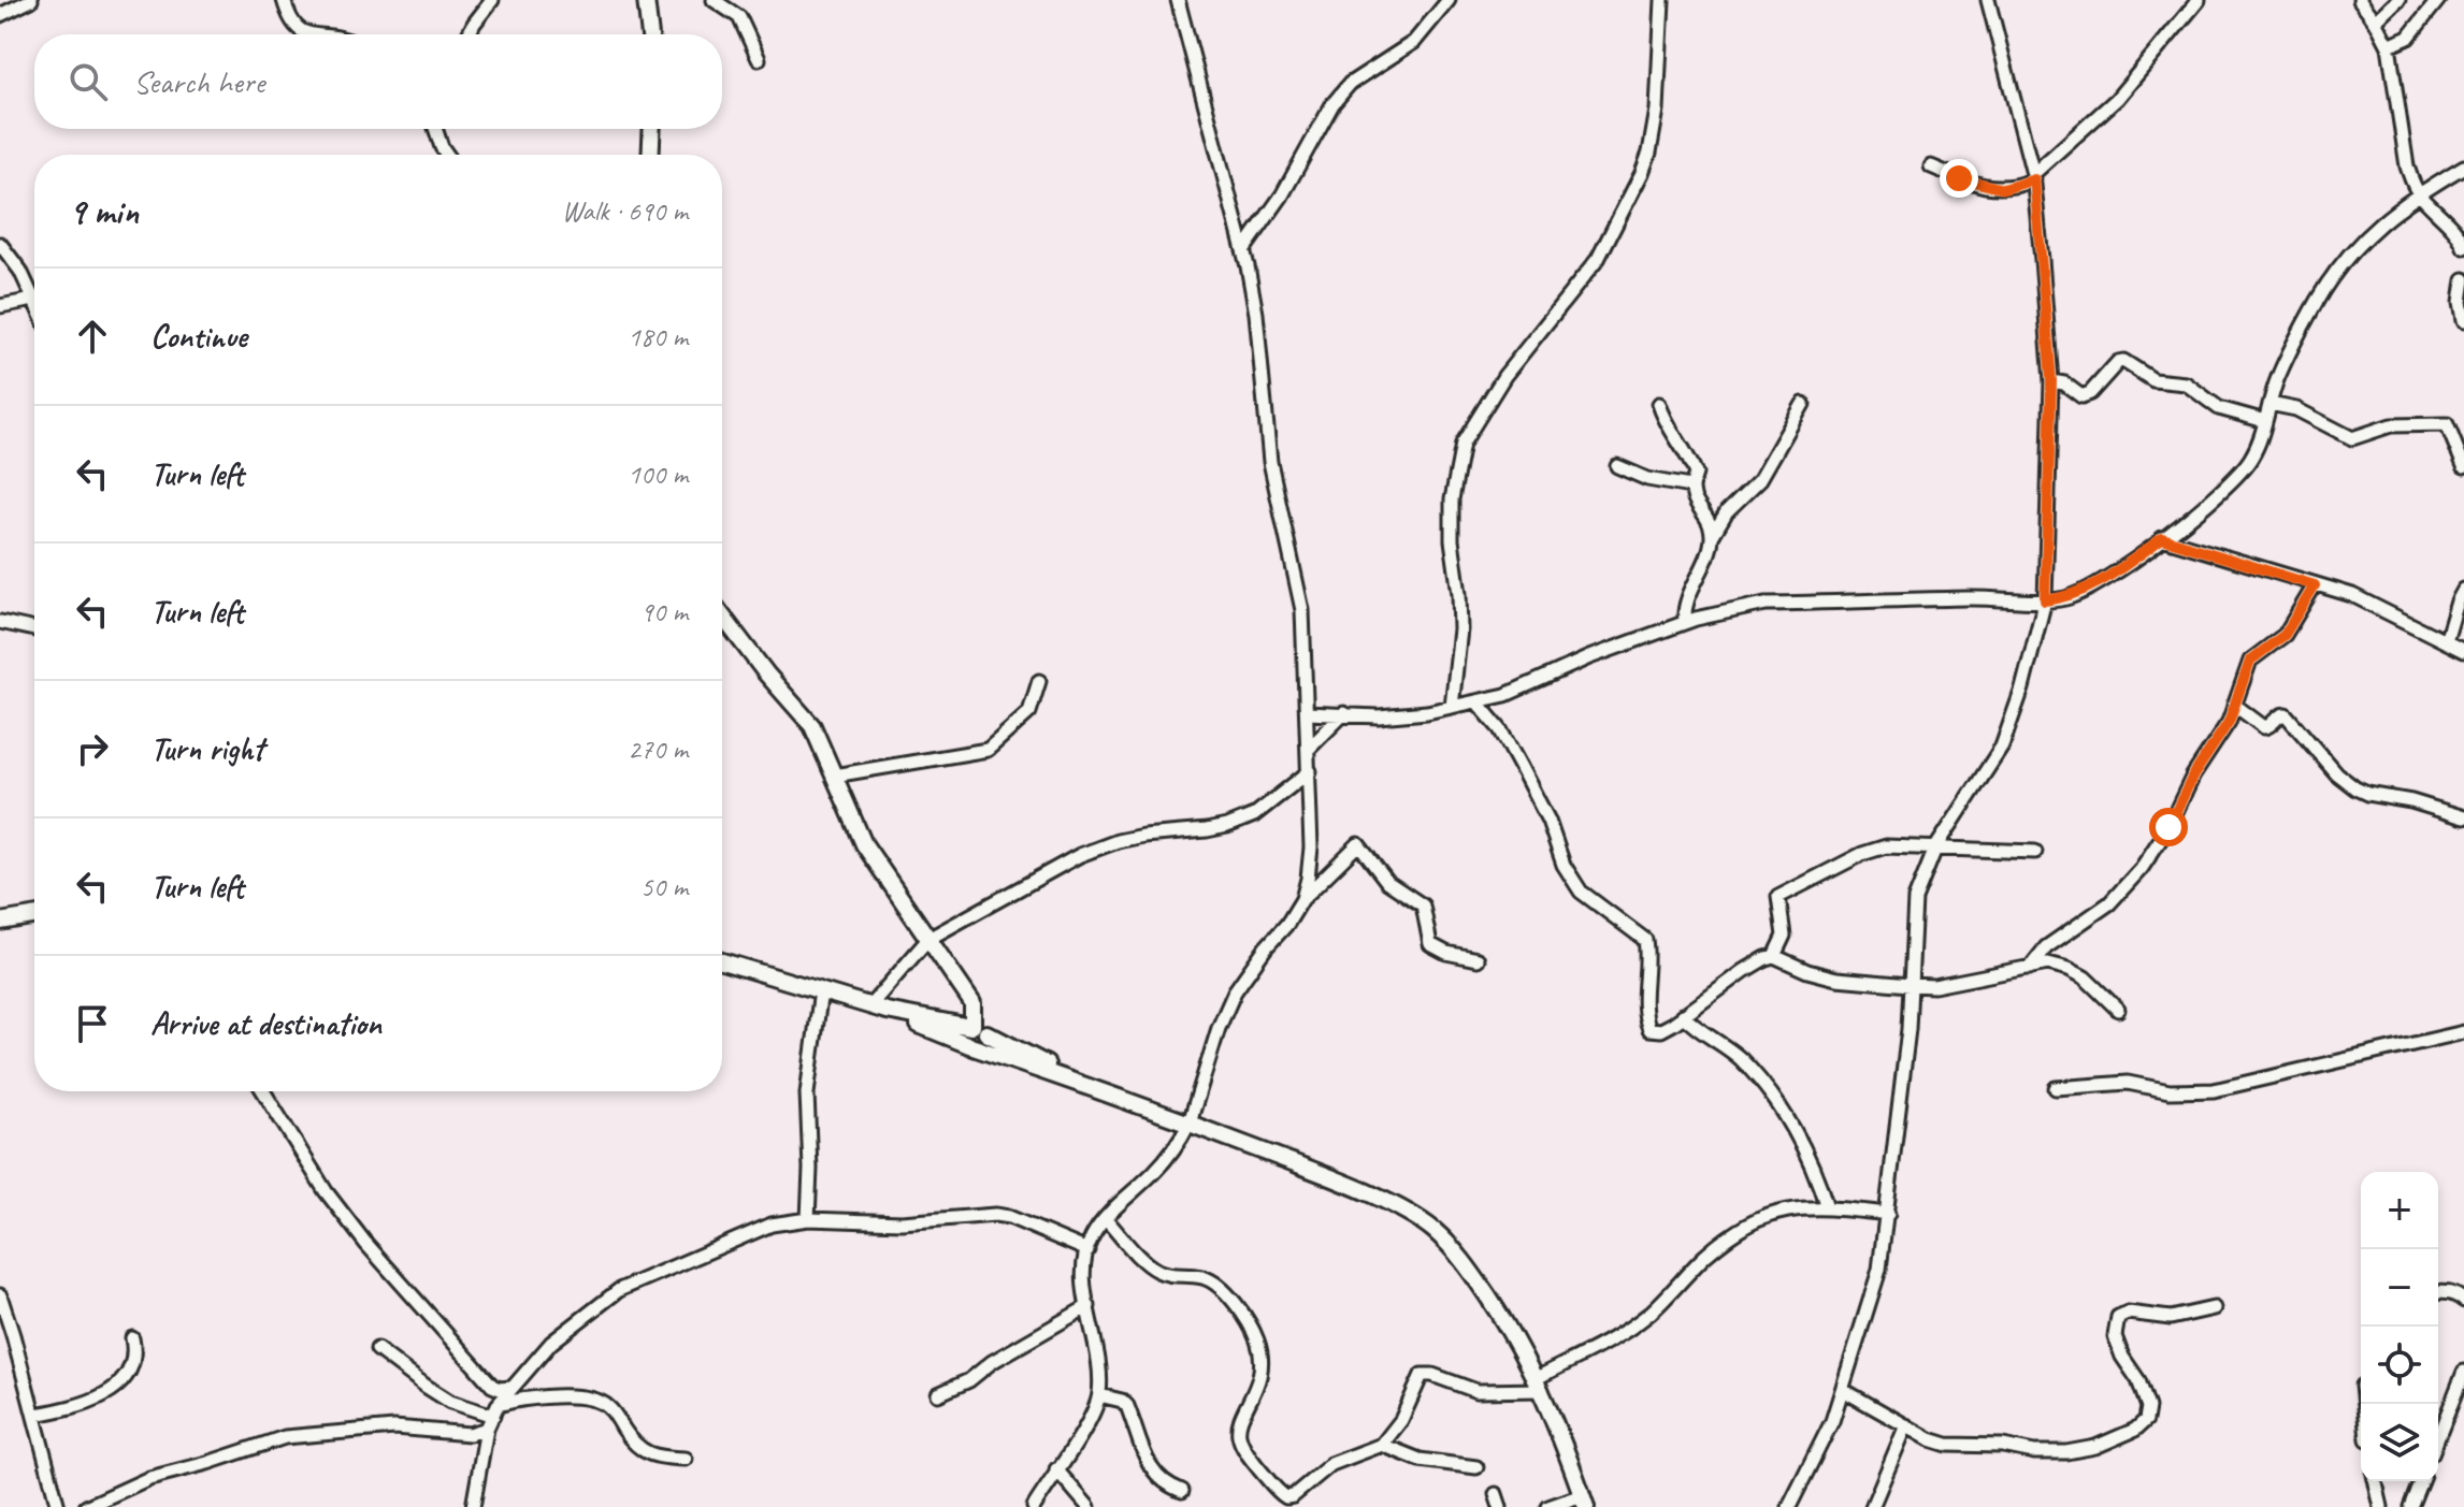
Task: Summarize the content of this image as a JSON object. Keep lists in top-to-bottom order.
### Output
{
  "page": {
    "search": "Search here",
    "heading": ["9 min", "Walk · 690 m"],
    "list": [
      ["Continue", "180 m"],
      ["Turn left", "100 m"],
      ["Turn left", "90 m"],
      ["Turn right", "270 m"],
      ["Turn left", "50 m"],
      "Arrive at destination"
    ],
    "map_buttons": ["+", "−"]
  }
}
